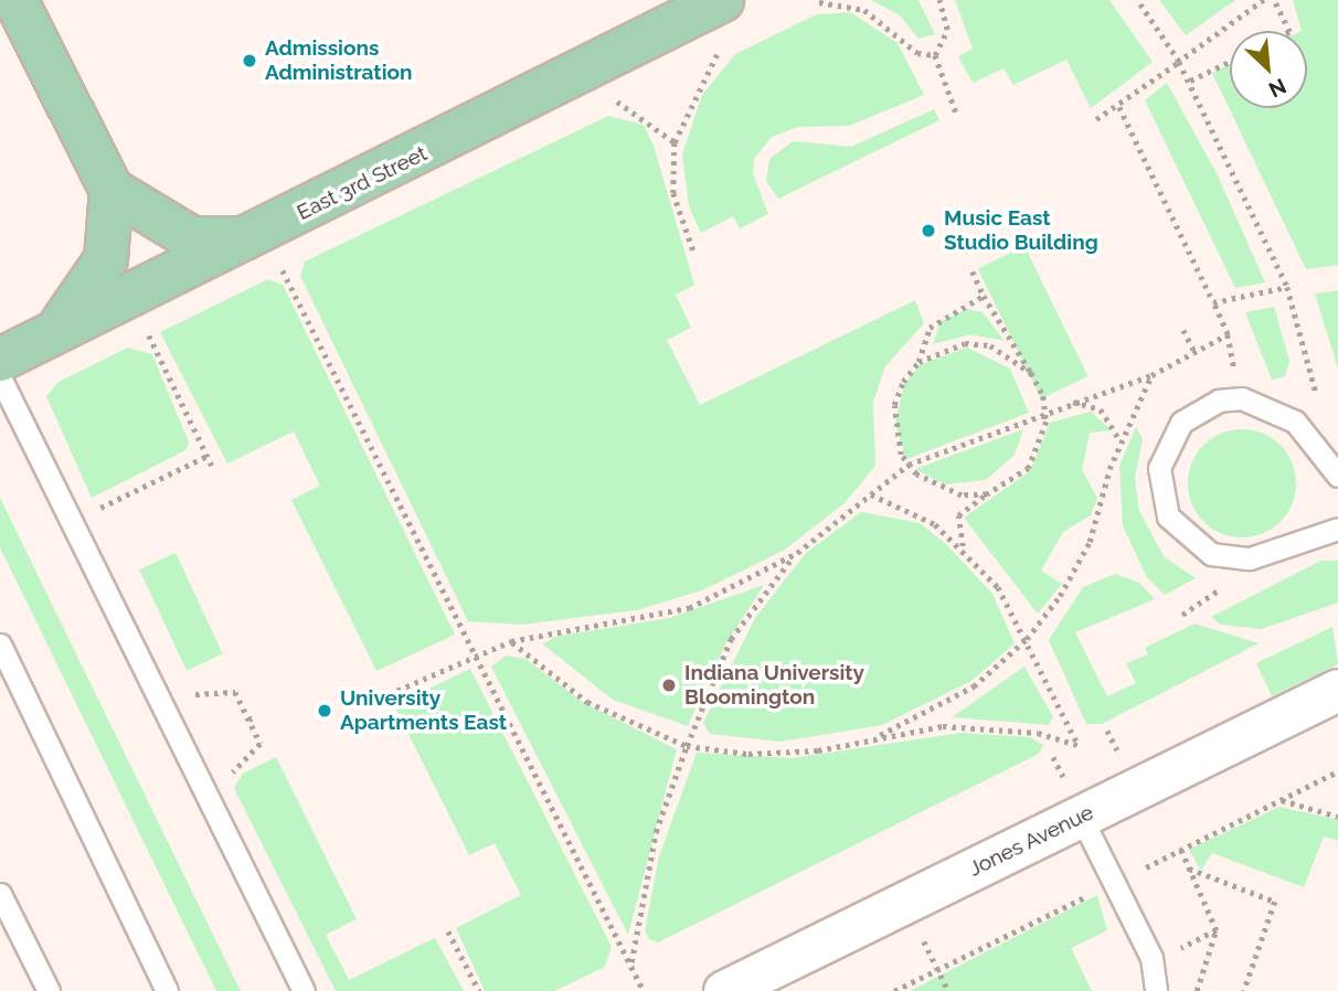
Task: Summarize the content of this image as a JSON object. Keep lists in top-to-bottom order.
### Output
{
  "streets": {
    "main road": ["East 3rd Street"],
    "street": ["Jones Avenue"]
  },
  "places": [
    "Admissions Administration",
    "Music East Studio Building",
    "Indiana University Bloomington",
    "University Apartments East"
  ],
  "north": "bottom right"
}
